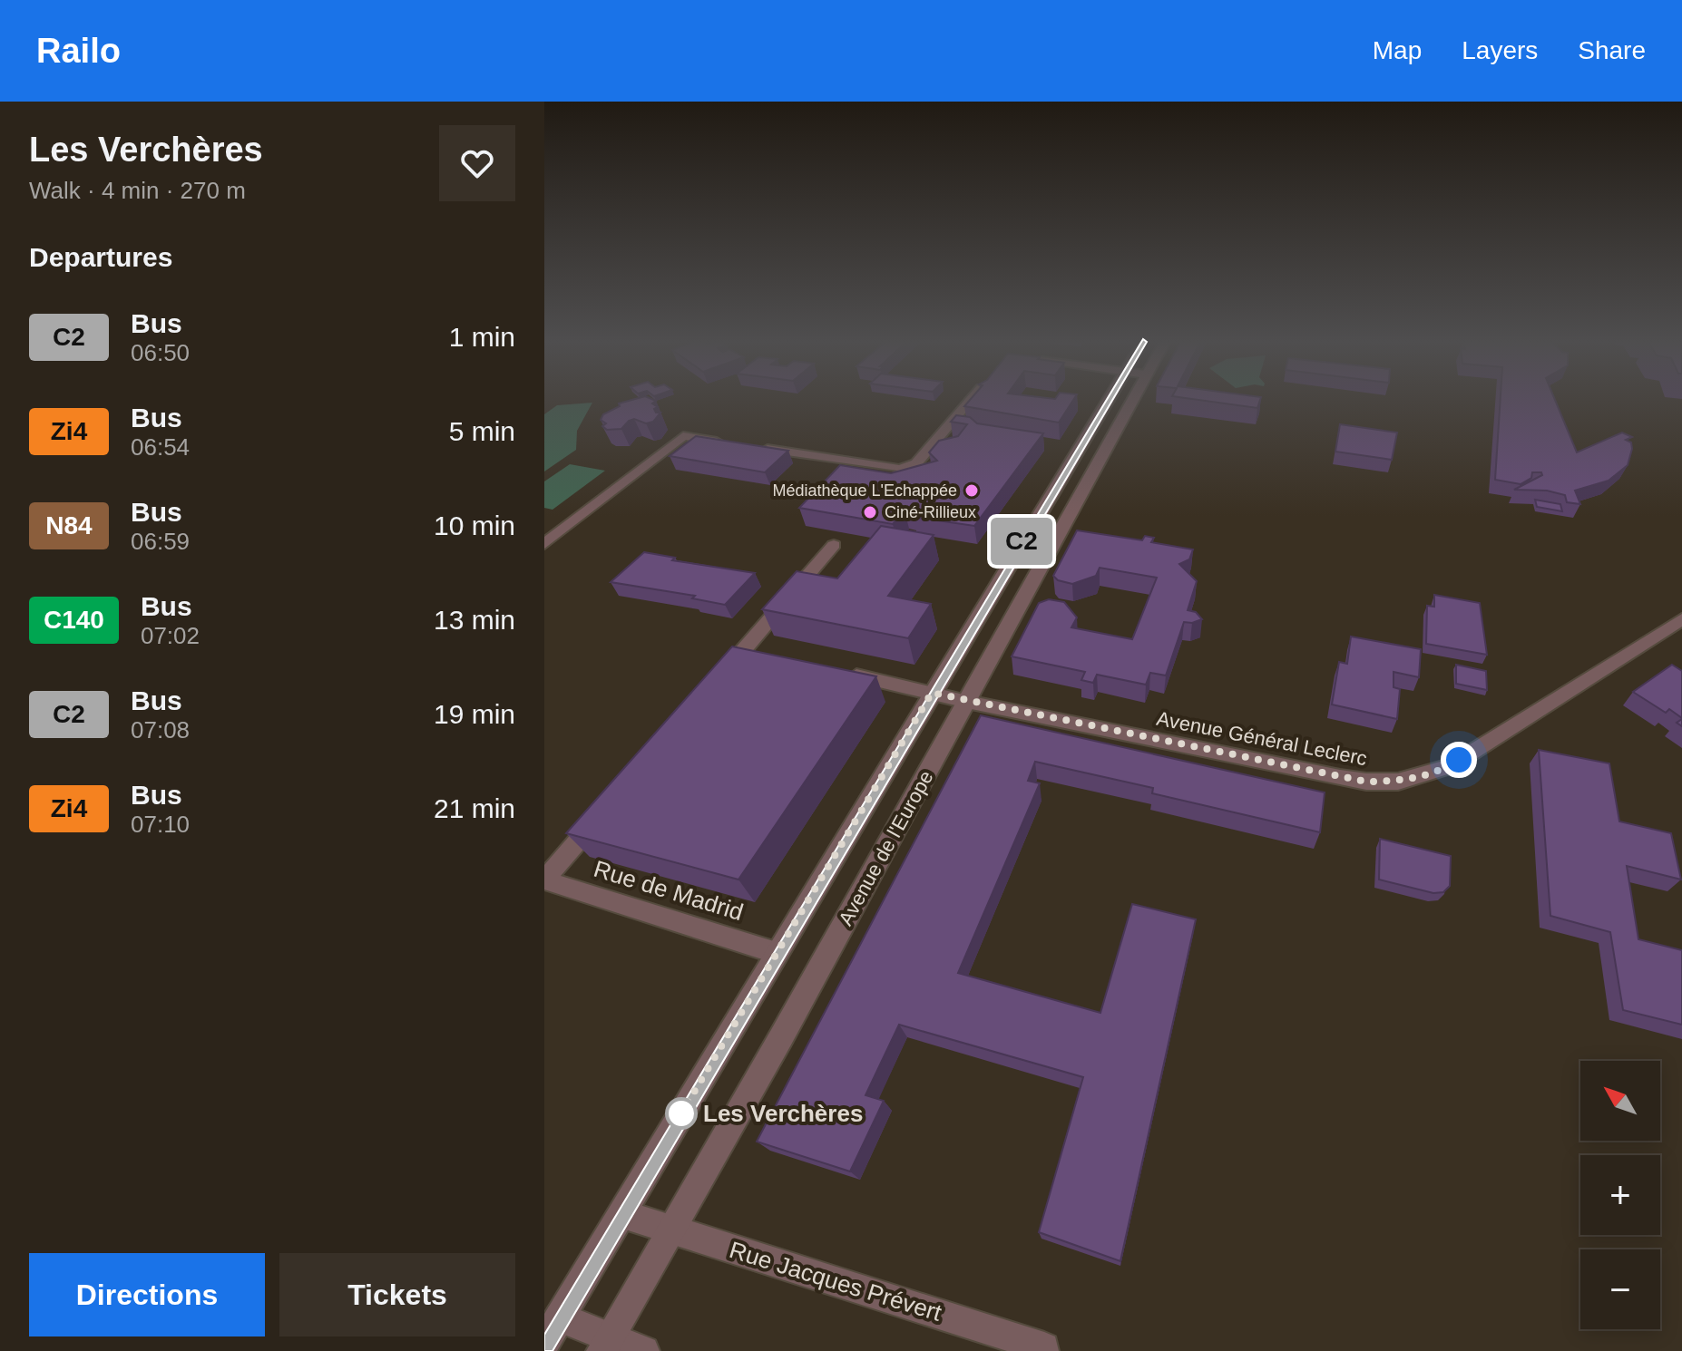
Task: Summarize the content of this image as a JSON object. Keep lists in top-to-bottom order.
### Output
{
  "streets": {
    "street": [
      "Avenue Général Leclerc",
      "Avenue de l'Europe",
      "Rue de Madrid",
      "Rue Jacques Prévert"
    ]
  },
  "crossings": [
    ["Avenue Général Leclerc", "Avenue de l'Europe"],
    ["Avenue de l'Europe", "Rue de Madrid"],
    ["Avenue de l'Europe", "Rue Jacques Prévert"]
  ],
  "places": ["Médiathèque L'Echappée", "Ciné-Rillieux", "Les Verchères"],
  "lines": ["bus line C2"],
  "north": "top left",
  "page": {
    "header": "Railo",
    "nav": ["Map", "Layers", "Share"],
    "heading": [
      ["Les Verchères", "Walk · 4 min · 270 m"],
      "Departures"
    ],
    "on_map": "C2",
    "list": [
      {
        "mark": "C2",
        "name": "Bus",
        "note": "06:50",
        "value": "1 min"
      },
      {
        "mark": "Zi4",
        "name": "Bus",
        "note": "06:54",
        "value": "5 min"
      },
      {
        "mark": "N84",
        "name": "Bus",
        "note": "06:59",
        "value": "10 min"
      },
      {
        "mark": "C140",
        "name": "Bus",
        "note": "07:02",
        "value": "13 min"
      },
      {
        "mark": "C2",
        "name": "Bus",
        "note": "07:08",
        "value": "19 min"
      },
      {
        "mark": "Zi4",
        "name": "Bus",
        "note": "07:10",
        "value": "21 min"
      }
    ],
    "map_buttons": ["+", "−"],
    "buttons": ["Directions", "Tickets"]
  }
}
